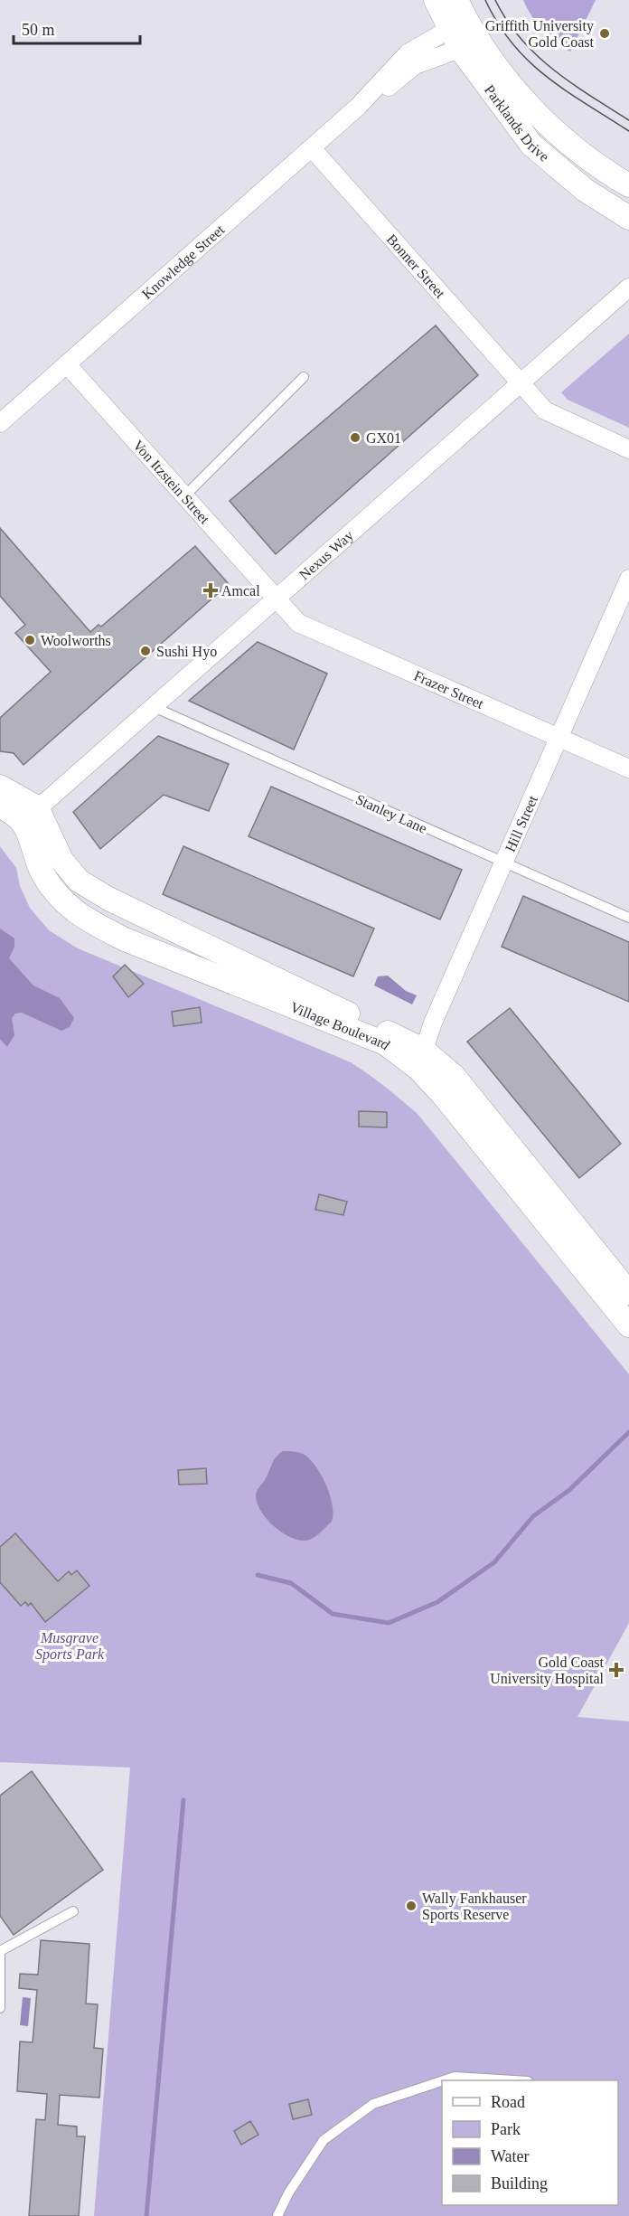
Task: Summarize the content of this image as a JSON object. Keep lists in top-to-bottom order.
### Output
{
  "streets": {
    "street": [
      "Parklands Drive",
      "Knowledge Street",
      "Bonner Street",
      "Von Itzstein Street",
      "Nexus Way",
      "Frazer Street",
      "Hill Street",
      "Village Boulevard"
    ],
    "lane": ["Stanley Lane"]
  },
  "crossings": [
    ["Parklands Drive", "Knowledge Street"],
    ["Knowledge Street", "Bonner Street"],
    ["Knowledge Street", "Von Itzstein Street"],
    ["Bonner Street", "Nexus Way"],
    ["Von Itzstein Street", "Nexus Way"],
    ["Von Itzstein Street", "Frazer Street"],
    ["Nexus Way", "Frazer Street"],
    ["Nexus Way", "Stanley Lane"],
    ["Nexus Way", "Village Boulevard"],
    ["Frazer Street", "Hill Street"],
    ["Stanley Lane", "Hill Street"],
    ["Hill Street", "Village Boulevard"]
  ],
  "parks": ["Musgrave Sports Park"],
  "places": {
    "other": [
      "Griffith University Gold Coast",
      "GX01",
      "Woolworths",
      "Sushi Hyo",
      "Wally Fankhauser Sports Reserve"
    ],
    "health": ["Amcal", "Gold Coast University Hospital"]
  },
  "legend": [
    "Road",
    "Park",
    "Water",
    "Building"
  ],
  "scale_bar": "50 m"
}
